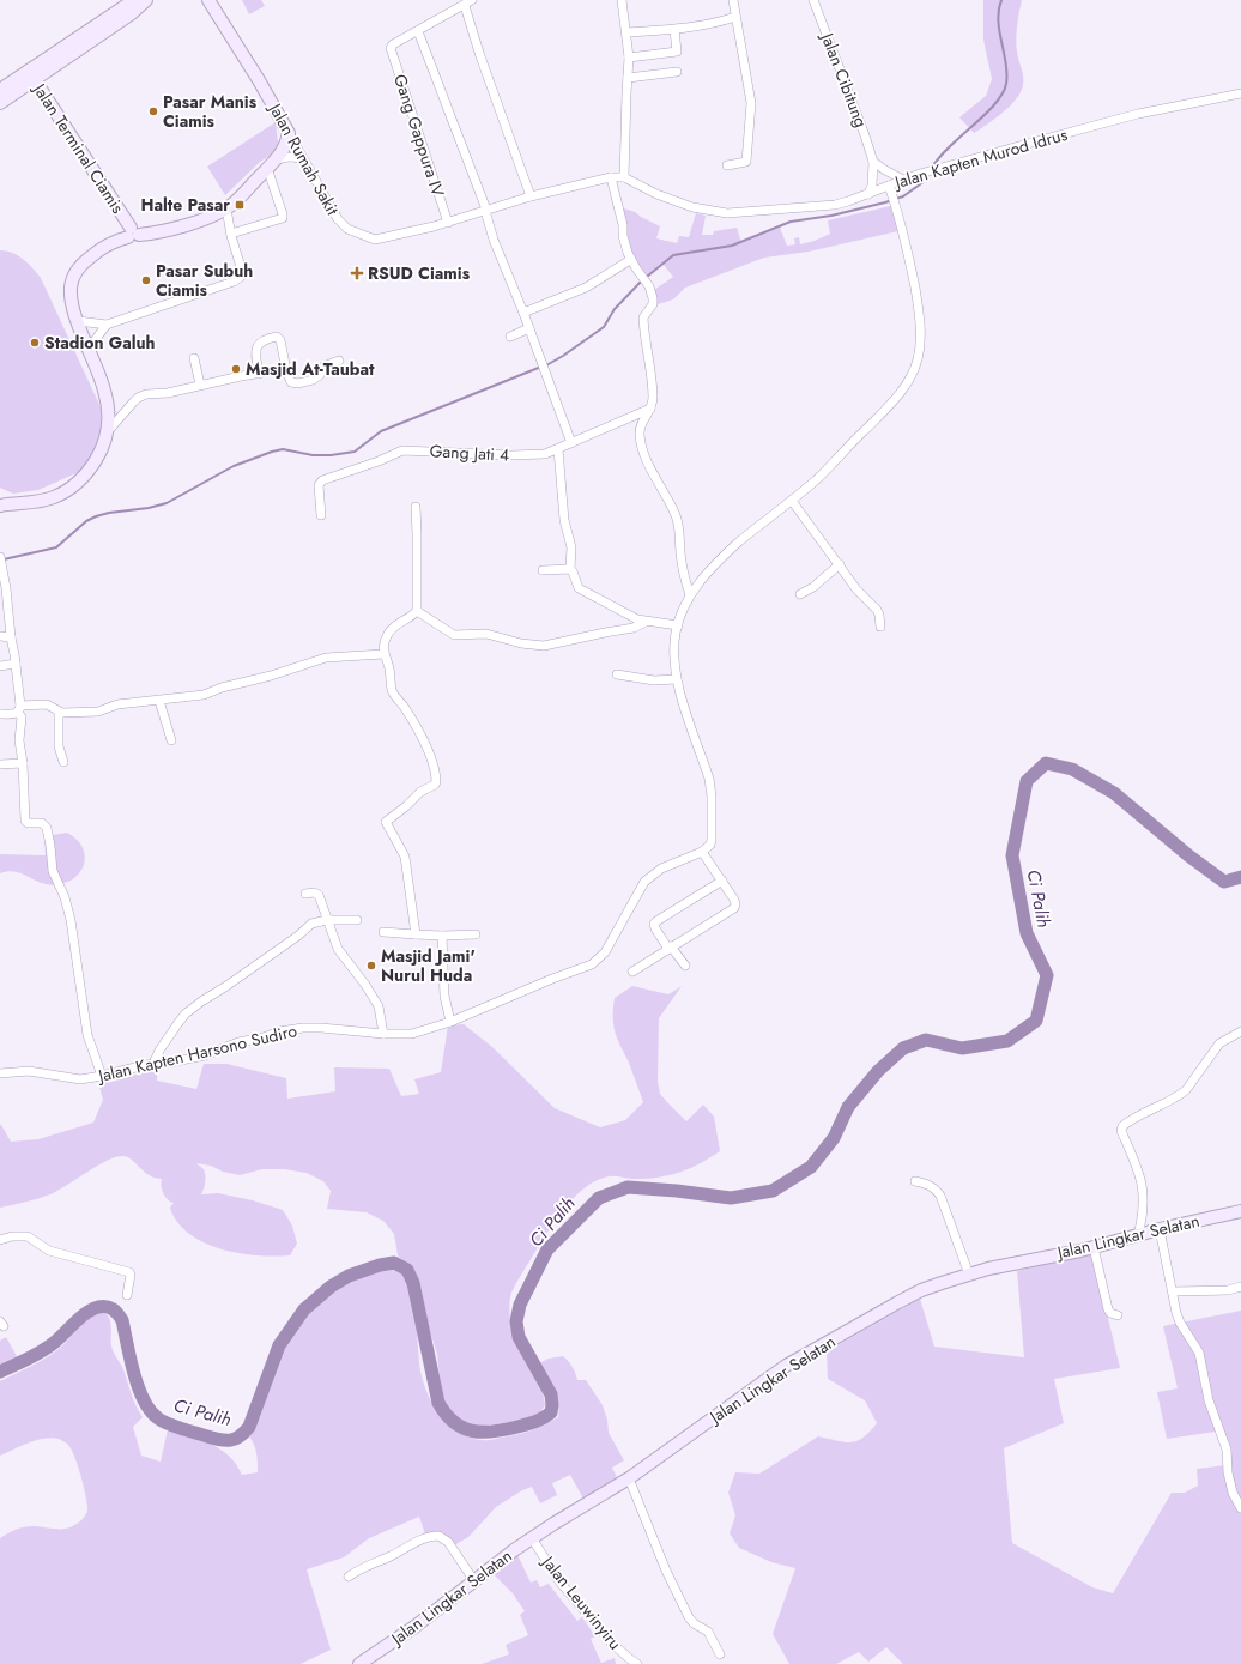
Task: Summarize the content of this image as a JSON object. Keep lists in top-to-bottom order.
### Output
{
  "streets": {
    "street": [
      "Jalan Cibitung",
      "Gang Gappura IV",
      "Jalan Terminal Ciamis",
      "Jalan Kapten Murod Idrus",
      "Jalan Rumah Sakit",
      "Gang Jati 4",
      "Jalan Kapten Harsono Sudiro",
      "Jalan Lingkar Selatan",
      "Jalan Leuwinyiru"
    ]
  },
  "crossings": [
    ["Gang Gappura IV", "Jalan Kapten Murod Idrus"],
    ["Gang Gappura IV", "Jalan Rumah Sakit"],
    ["Jalan Kapten Murod Idrus", "Jalan Rumah Sakit"],
    ["Jalan Lingkar Selatan", "Jalan Leuwinyiru"]
  ],
  "water": ["Ci Palih"],
  "places": {
    "other": [
      "Pasar Manis Ciamis",
      "Pasar Subuh Ciamis",
      "Stadion Galuh",
      "Masjid At-Taubat",
      "Masjid Jami' Nurul Huda"
    ],
    "transit": ["Halte Pasar"],
    "health": ["RSUD Ciamis"]
  }
}
